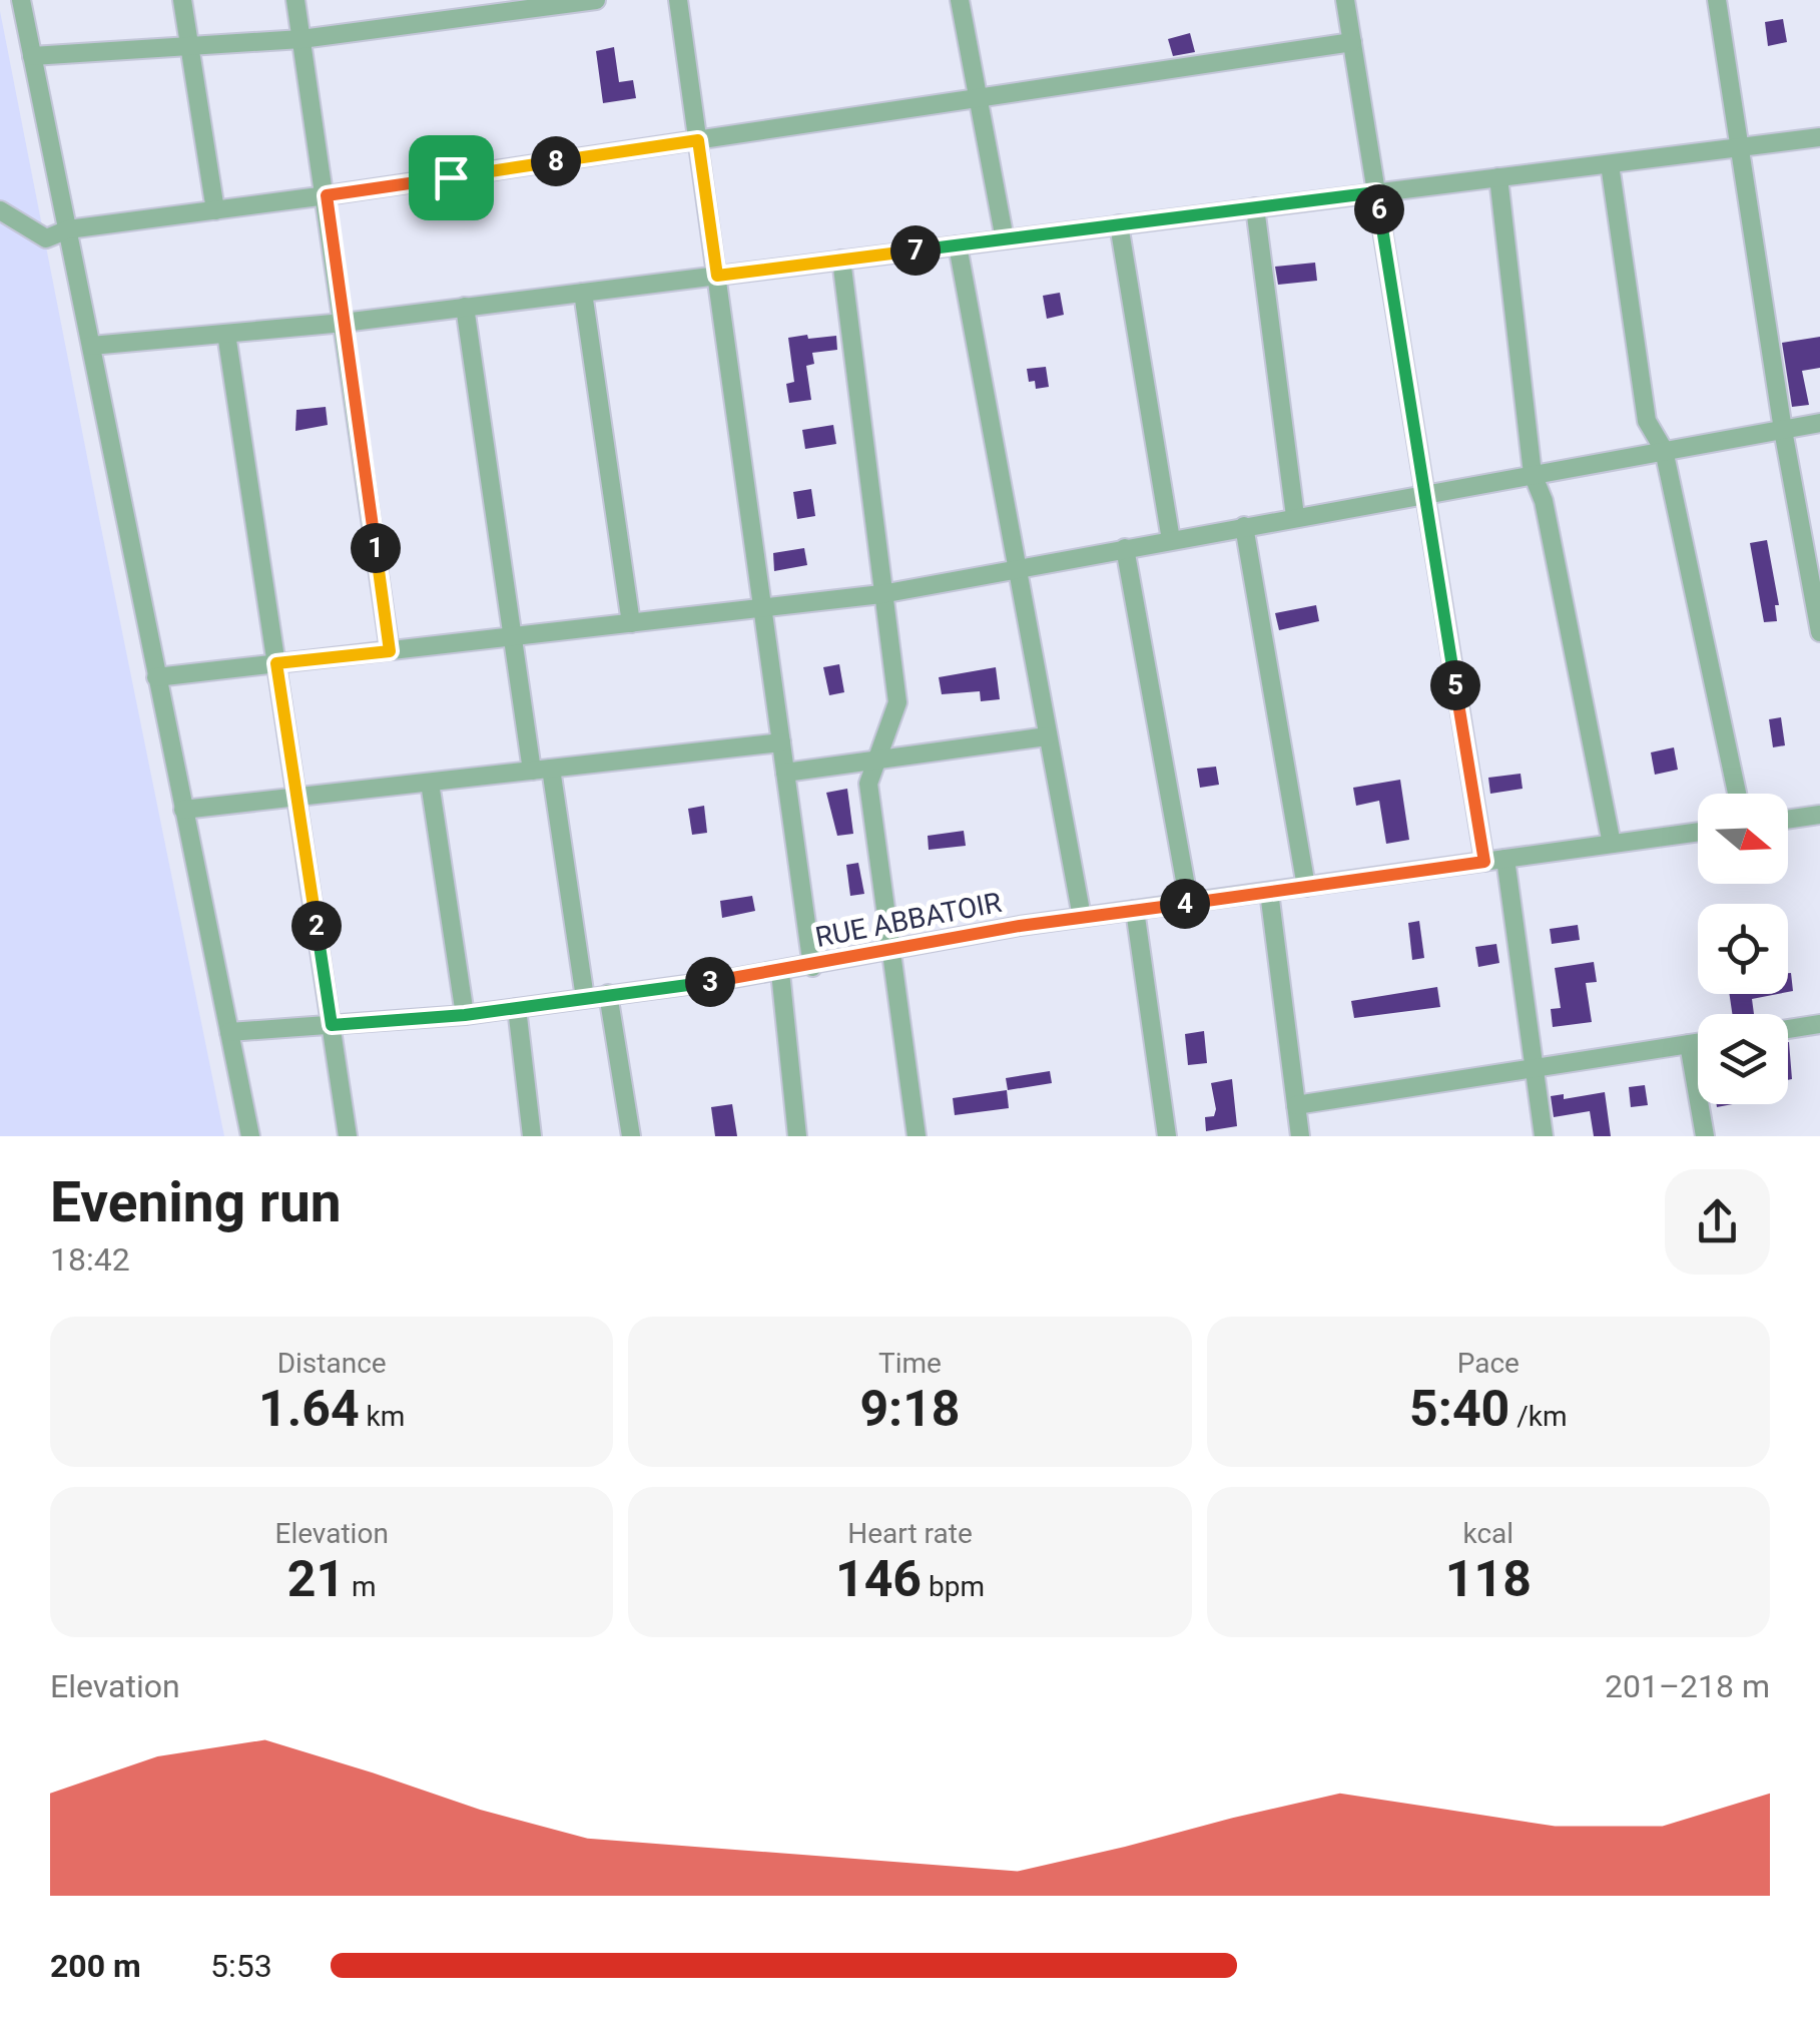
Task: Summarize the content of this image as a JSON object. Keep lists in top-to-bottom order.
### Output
{
  "streets": {
    "street": ["RUE ABBATOIR"]
  },
  "north": "right",
  "page": {
    "pins": [
      "8",
      "6",
      "7",
      "1",
      "5",
      "4",
      "2",
      "3"
    ],
    "heading": ["Evening run", "18:42"],
    "stats": [
      ["Distance", "1.64 km"],
      ["Time", "9:18"],
      ["Pace", "5:40 /km"],
      ["Elevation", "21 m"],
      ["Heart rate", "146 bpm"],
      ["kcal", "118"]
    ],
    "chart": ["Elevation", "201–218 m"],
    "list": [
      {
        "name": "200 m",
        "note": "5:53"
      }
    ]
  }
}
